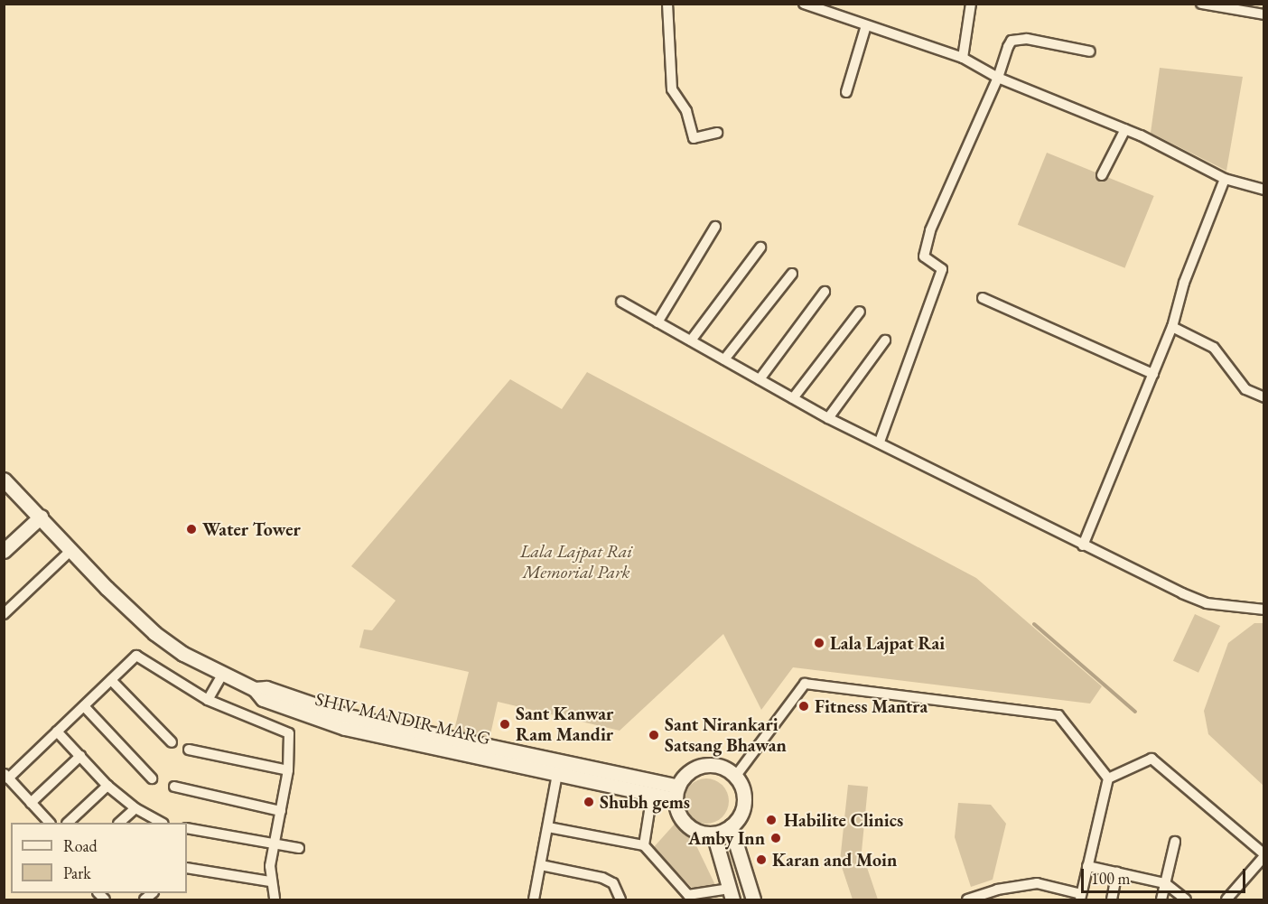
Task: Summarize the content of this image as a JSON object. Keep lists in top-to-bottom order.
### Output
{
  "streets": {
    "street": ["SHIV MANDIR MARG"]
  },
  "parks": ["Lala Lajpat Rai Memorial Park"],
  "places": [
    "Water Tower",
    "Lala Lajpat Rai",
    "Fitness Mantra",
    "Sant Kanwar Ram Mandir",
    "Sant Nirankari Satsang Bhawan",
    "Shubh gems",
    "Habilite Clinics",
    "Amby Inn",
    "Karan and Moin"
  ],
  "legend": ["Road", "Park"],
  "scale_bar": "100 m"
}
